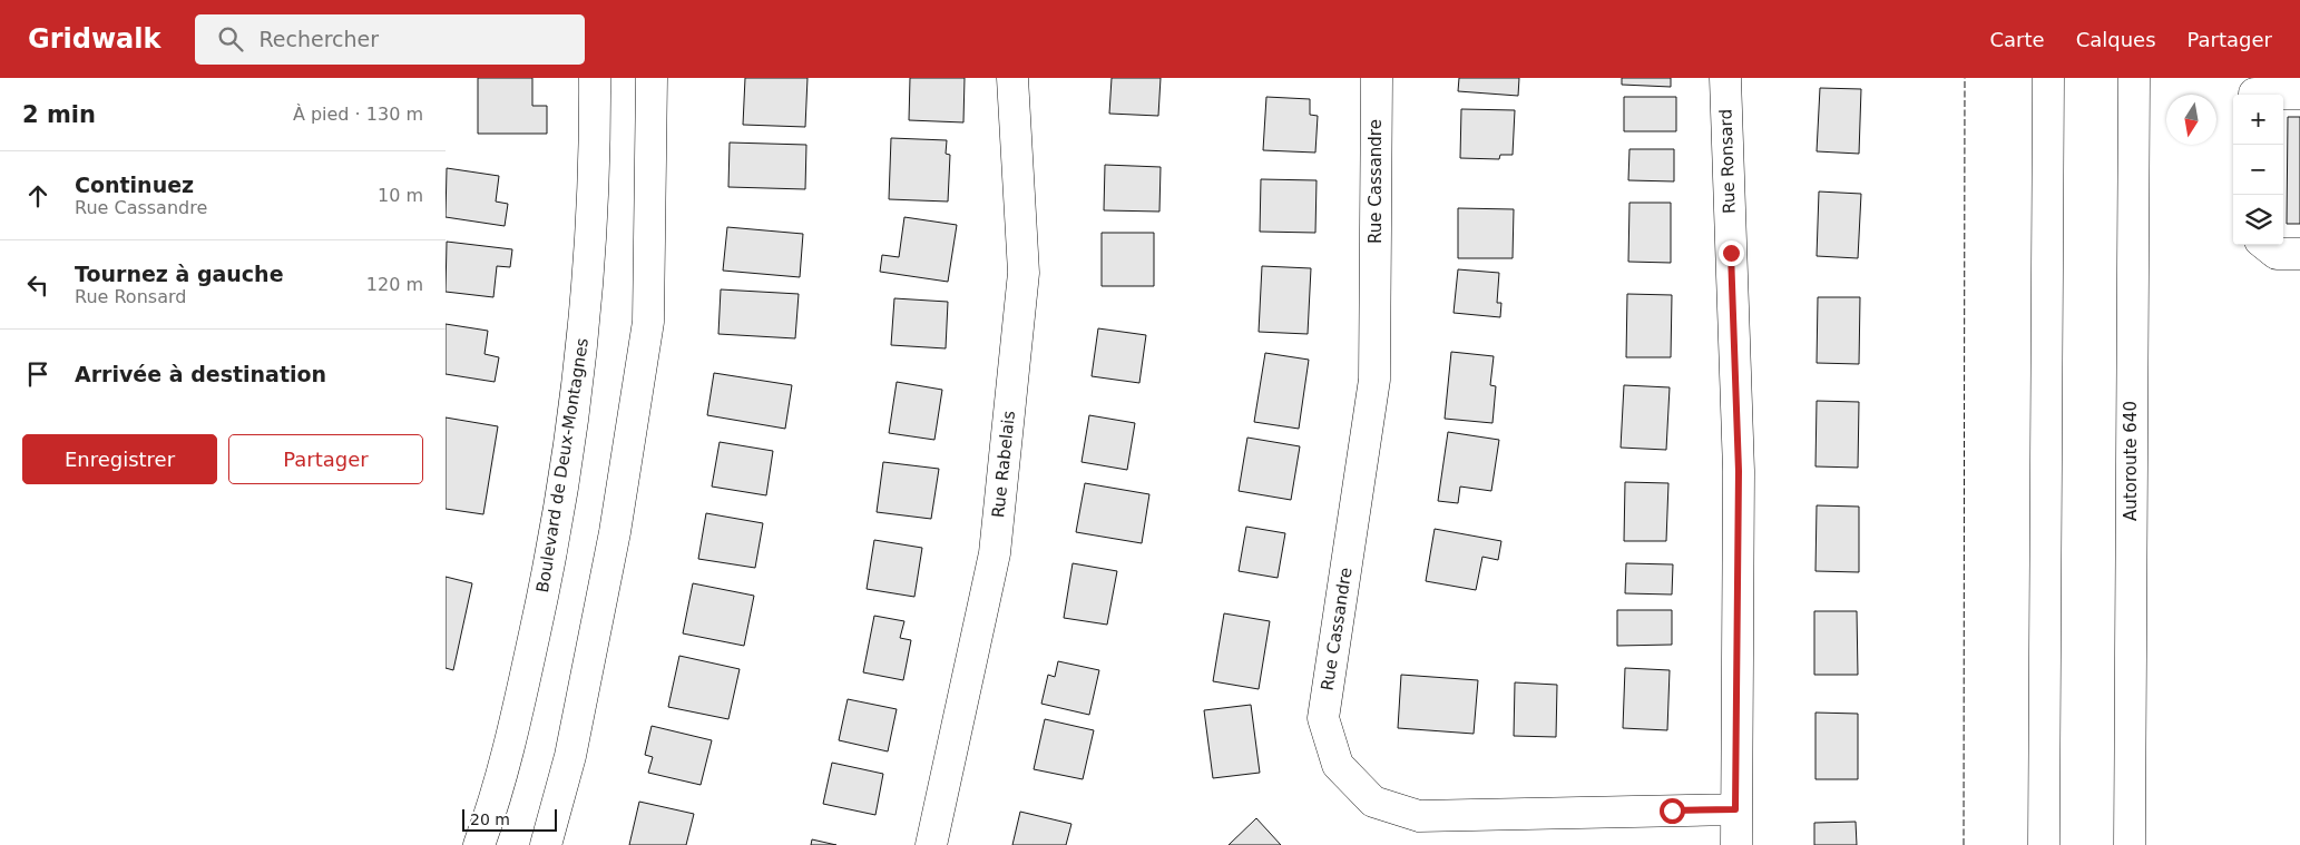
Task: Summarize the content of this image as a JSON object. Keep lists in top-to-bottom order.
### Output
{
  "streets": {
    "main road": [
      "Rue Ronsard",
      "Rue Cassandre",
      "Autoroute 640",
      "Rue Rabelais",
      "Boulevard de Deux-Montagnes"
    ]
  },
  "crossings": [
    ["Rue Ronsard", "Rue Cassandre"]
  ],
  "scale_bar": "20 m",
  "north": "bottom",
  "page": {
    "header": "Gridwalk",
    "search": "Rechercher",
    "nav": ["Carte", "Calques", "Partager"],
    "heading": ["2 min", "À pied · 130 m"],
    "map_buttons": ["+", "−"],
    "list": [
      ["Continuez", "Rue Cassandre", "10 m"],
      ["Tournez à gauche", "Rue Ronsard", "120 m"],
      "Arrivée à destination"
    ],
    "buttons": ["Enregistrer", "Partager"],
    "scale": "20 m"
  }
}
